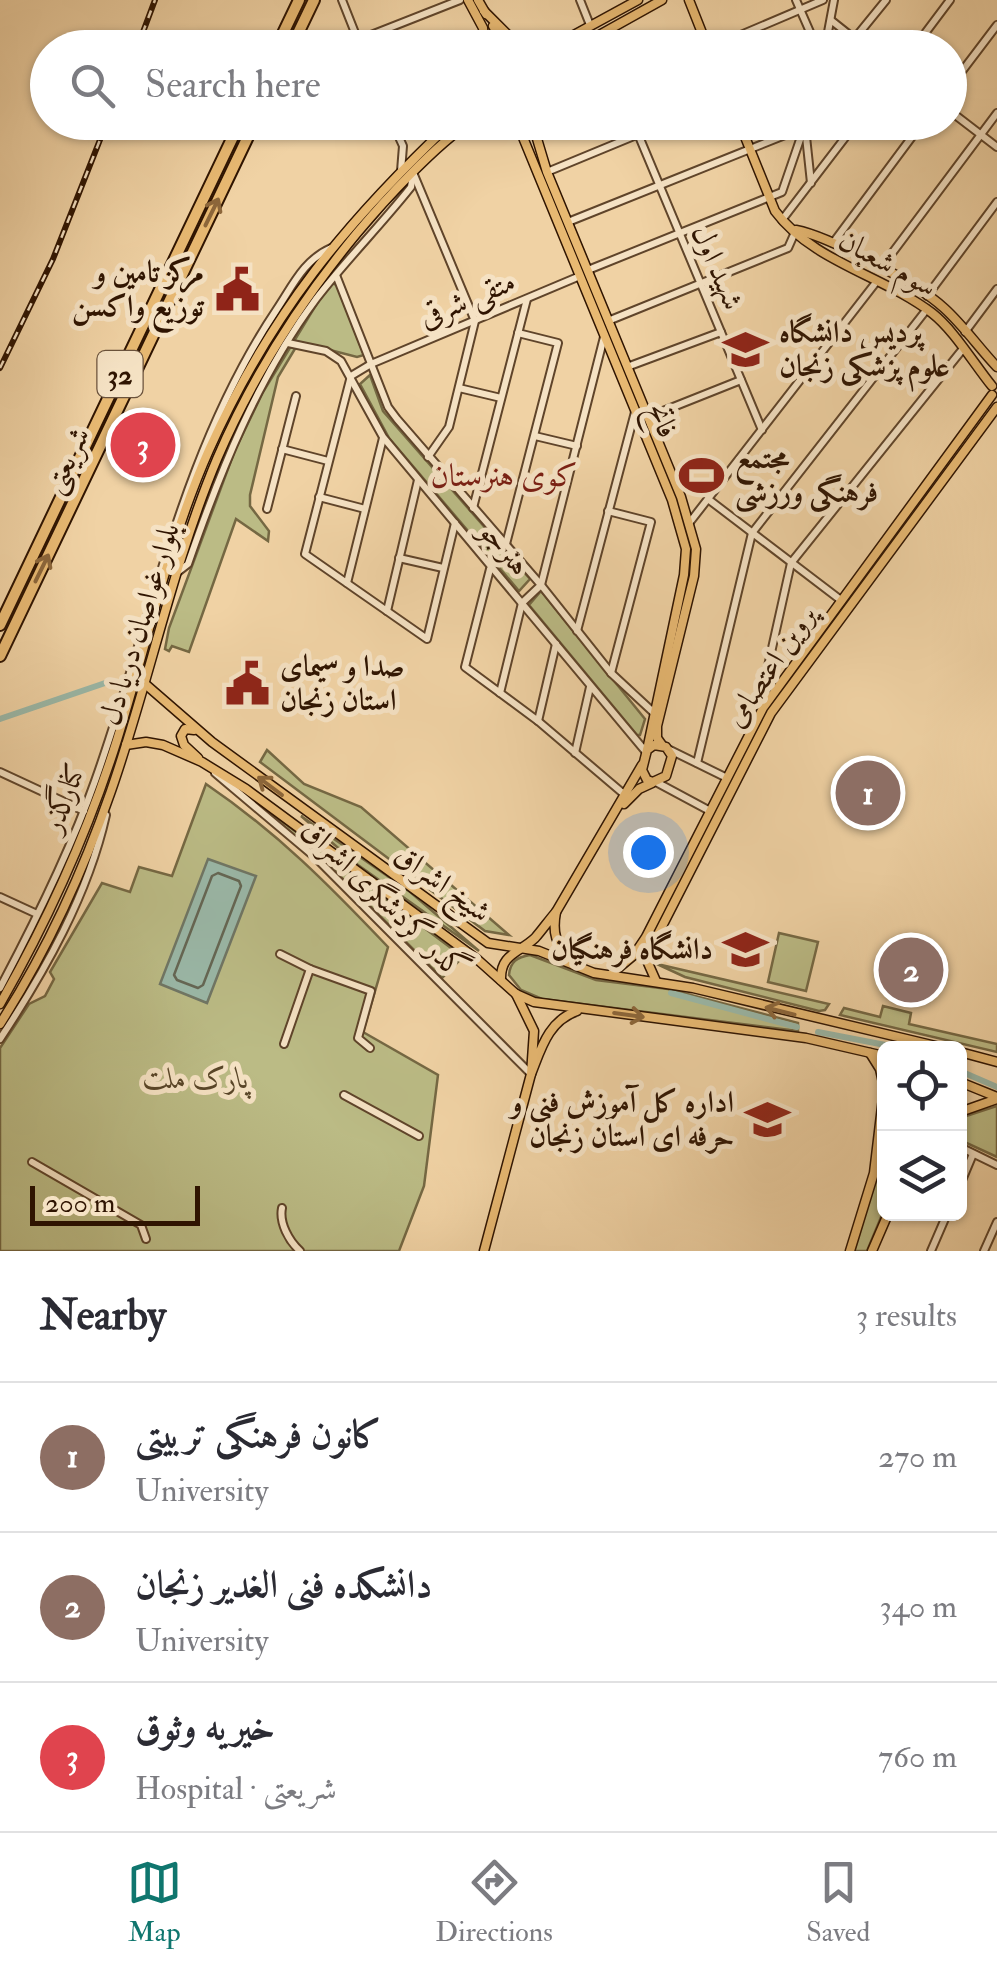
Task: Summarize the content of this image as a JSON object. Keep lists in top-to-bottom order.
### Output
{
  "streets": {
    "highway": ["32", "شریعتی"],
    "main road": [
      "سوم شعبان",
      "فاتح",
      "بلوار غواصان دریا دل",
      "پروین اعتصامی",
      "شیخ اشراق"
    ],
    "street": [
      "شهید اول",
      "متقی شرقی",
      "هنرجو",
      "کنارگذر",
      "گدر گردشگری اشراق"
    ]
  },
  "crossings": [
    ["سوم شعبان", "متقی شرقی"],
    ["سوم شعبان", "پروین اعتصامی"],
    ["شهید اول", "متقی شرقی"],
    ["متقی شرقی", "فاتح"],
    ["متقی شرقی", "هنرجو"],
    ["فاتح", "هنرجو"],
    ["بلوار غواصان دریا دل", "کنارگذر"],
    ["بلوار غواصان دریا دل", "شیخ اشراق"],
    ["پروین اعتصامی", "شیخ اشراق"],
    ["شیخ اشراق", "گدر گردشگری اشراق"]
  ],
  "districts": ["کوی هنرستان"],
  "parks": ["پارک ملت"],
  "places": {
    "public building": ["مرکز تامین و توزیع واکسن", "صدا و سیمای استان زنجان"],
    "school or university": ["پردیس دانشگاه علوم پزشکى زنجان", "دانشگاه فرهنگیان", "اداره کل آموزش فنی و حرفه ای استان زنجان"],
    "sports": ["مجتمع فرهنگی ورزشی"]
  },
  "scale_bar": "200 m",
  "page": {
    "search": "Search here",
    "pins": ["3", "1", "2"],
    "scale": "200 m",
    "heading": ["Nearby", "3 results"],
    "list": [
      {
        "mark": "1",
        "name": "کانون فرهنگی تربیتی",
        "note": "University",
        "value": "270 m"
      },
      {
        "mark": "2",
        "name": "دانشکده فنی الغدیر زنجان",
        "note": "University",
        "value": "340 m"
      },
      {
        "mark": "3",
        "name": "خیریه وثوق",
        "note": "Hospital · شریعتی",
        "value": "760 m"
      }
    ],
    "nav": ["Map", "Directions", "Saved"]
  }
}
